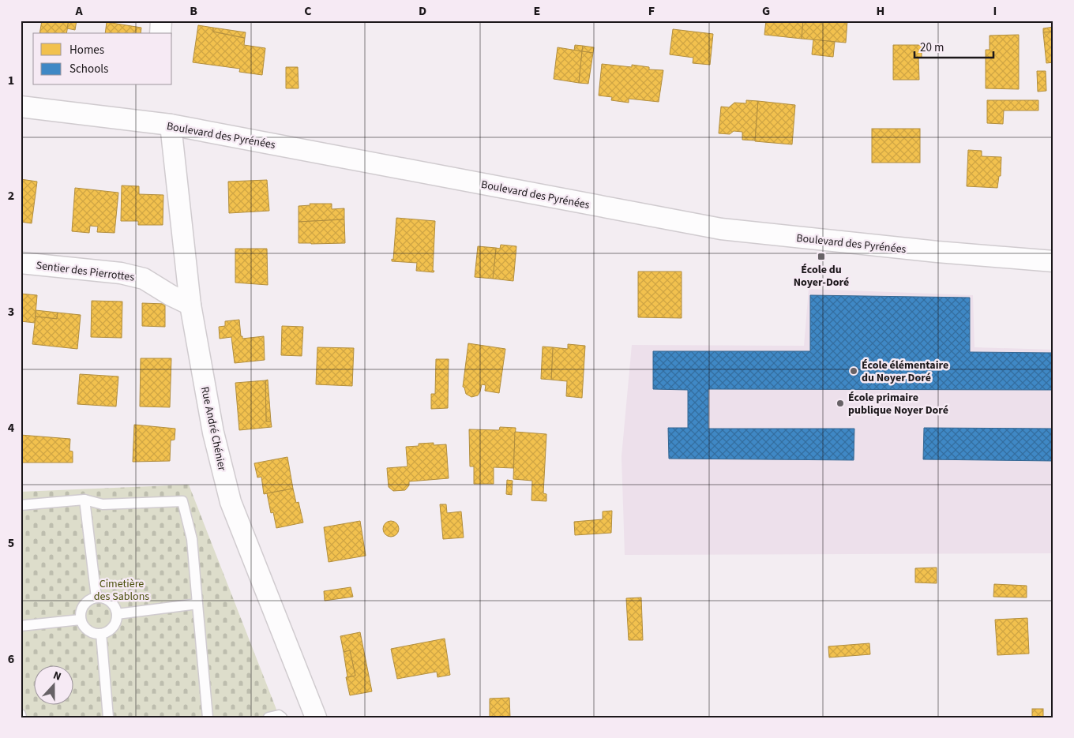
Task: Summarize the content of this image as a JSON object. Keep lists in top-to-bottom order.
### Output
{
  "streets": {
    "street": ["Boulevard des Pyrénées", "Sentier des Pierrottes", "Rue André Chénier"]
  },
  "crossings": [
    ["Boulevard des Pyrénées", "Rue André Chénier"],
    ["Sentier des Pierrottes", "Rue André Chénier"]
  ],
  "parks": ["Cimetière des Sablons"],
  "places": {
    "transit": ["École du Noyer-Doré"],
    "other": ["École élémentaire du Noyer Doré", "École primaire publique Noyer Doré"]
  },
  "legend": ["Homes", "Schools"],
  "scale_bar": "20 m",
  "north": "top",
  "grid": {
    "columns": [
      "A",
      "B",
      "C",
      "D",
      "E",
      "F",
      "G",
      "H",
      "I"
    ],
    "rows": [
      "1",
      "2",
      "3",
      "4",
      "5",
      "6"
    ]
  }
}
